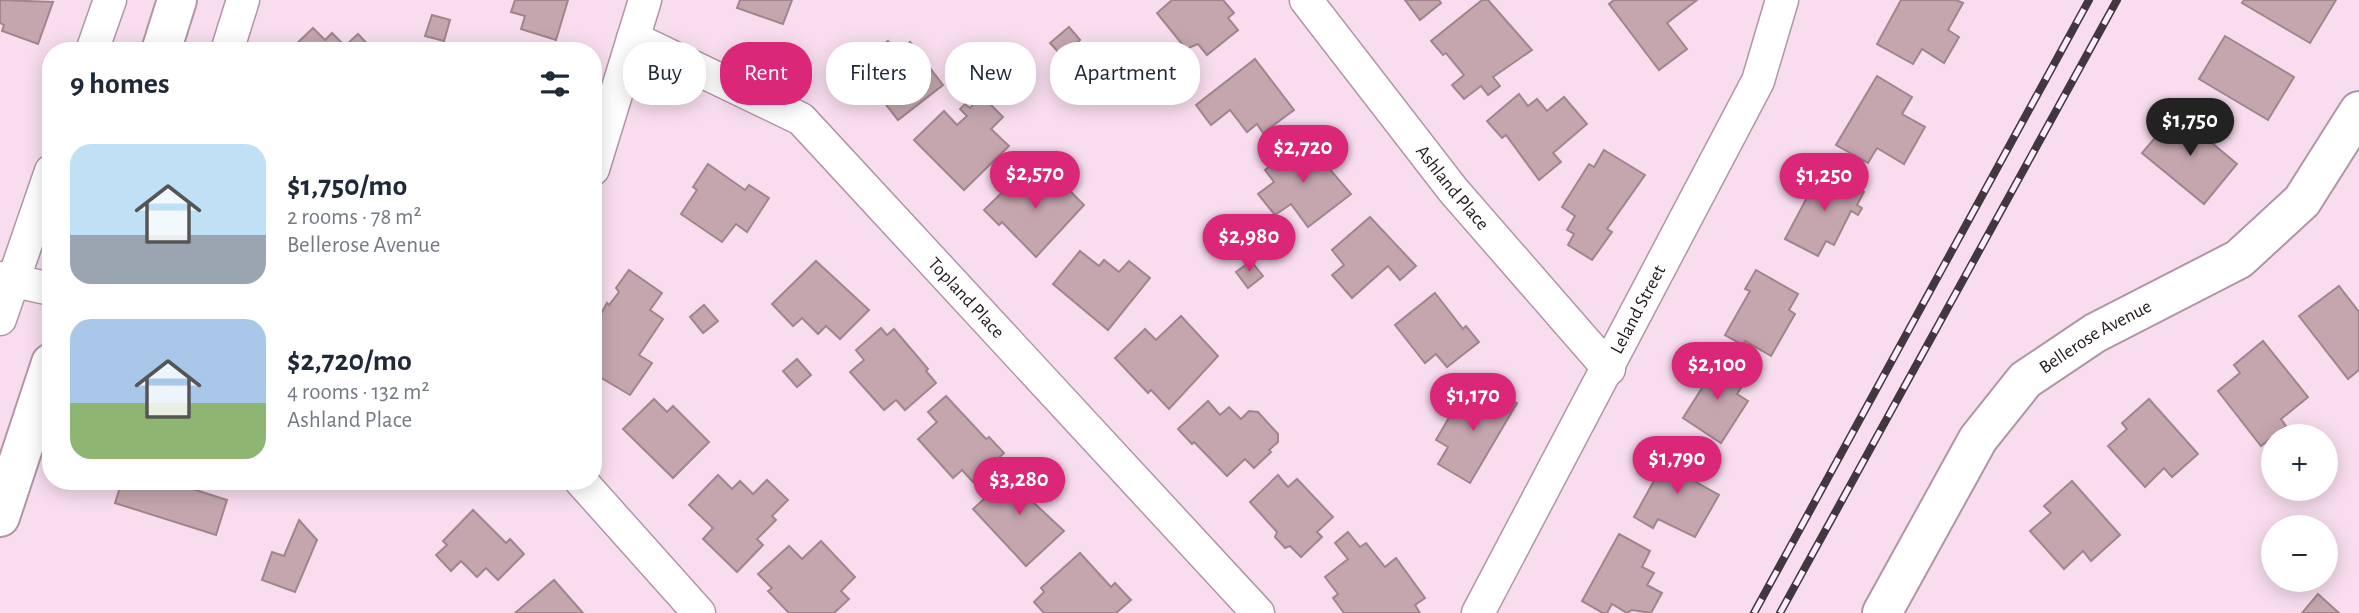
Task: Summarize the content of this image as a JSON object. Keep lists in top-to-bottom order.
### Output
{
  "streets": {
    "street": [
      "Ashland Place",
      "Topland Place",
      "Leland Street",
      "Bellerose Avenue"
    ]
  },
  "crossings": [
    ["Ashland Place", "Leland Street"]
  ],
  "page": {
    "chip": [
      "Buy",
      "Rent",
      "Filters",
      "New",
      "Apartment"
    ],
    "heading": "9 homes",
    "price": [
      "$1,750",
      "$2,720",
      "$2,570",
      "$1,250",
      "$2,980",
      "$2,100",
      "$1,170",
      "$1,790",
      "$3,280"
    ],
    "list": [
      {
        "name": "$1,750/mo",
        "note": "2 rooms · 78 m² · Bellerose Avenue"
      },
      {
        "name": "$2,720/mo",
        "note": "4 rooms · 132 m² · Ashland Place"
      }
    ],
    "map_buttons": ["+", "−"]
  }
}
